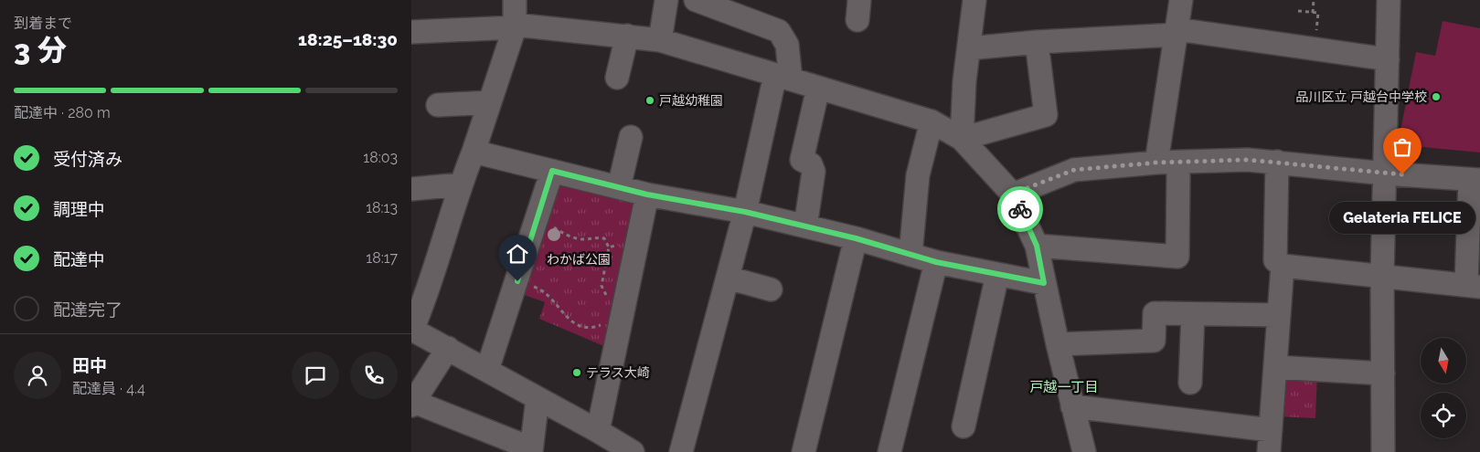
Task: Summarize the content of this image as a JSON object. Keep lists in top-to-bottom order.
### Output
{
  "districts": ["戸越一丁目"],
  "parks": ["わかば公園"],
  "places": [
    "品川区立 戸越台中学校",
    "戸越幼稚園",
    "Gelateria FELICE",
    "テラス大崎"
  ],
  "north": "bottom",
  "page": {
    "heading": ["3 分", "到着まで", "18:25–18:30"],
    "panel": ["田中", "配達員 · 4.4"],
    "bar": "配達中 · 280 m",
    "list": [
      ["受付済み", "18:03"],
      ["調理中", "18:13"],
      ["配達中", "18:17"],
      "配達完了"
    ],
    "bubble": "Gelateria FELICE"
  }
}
